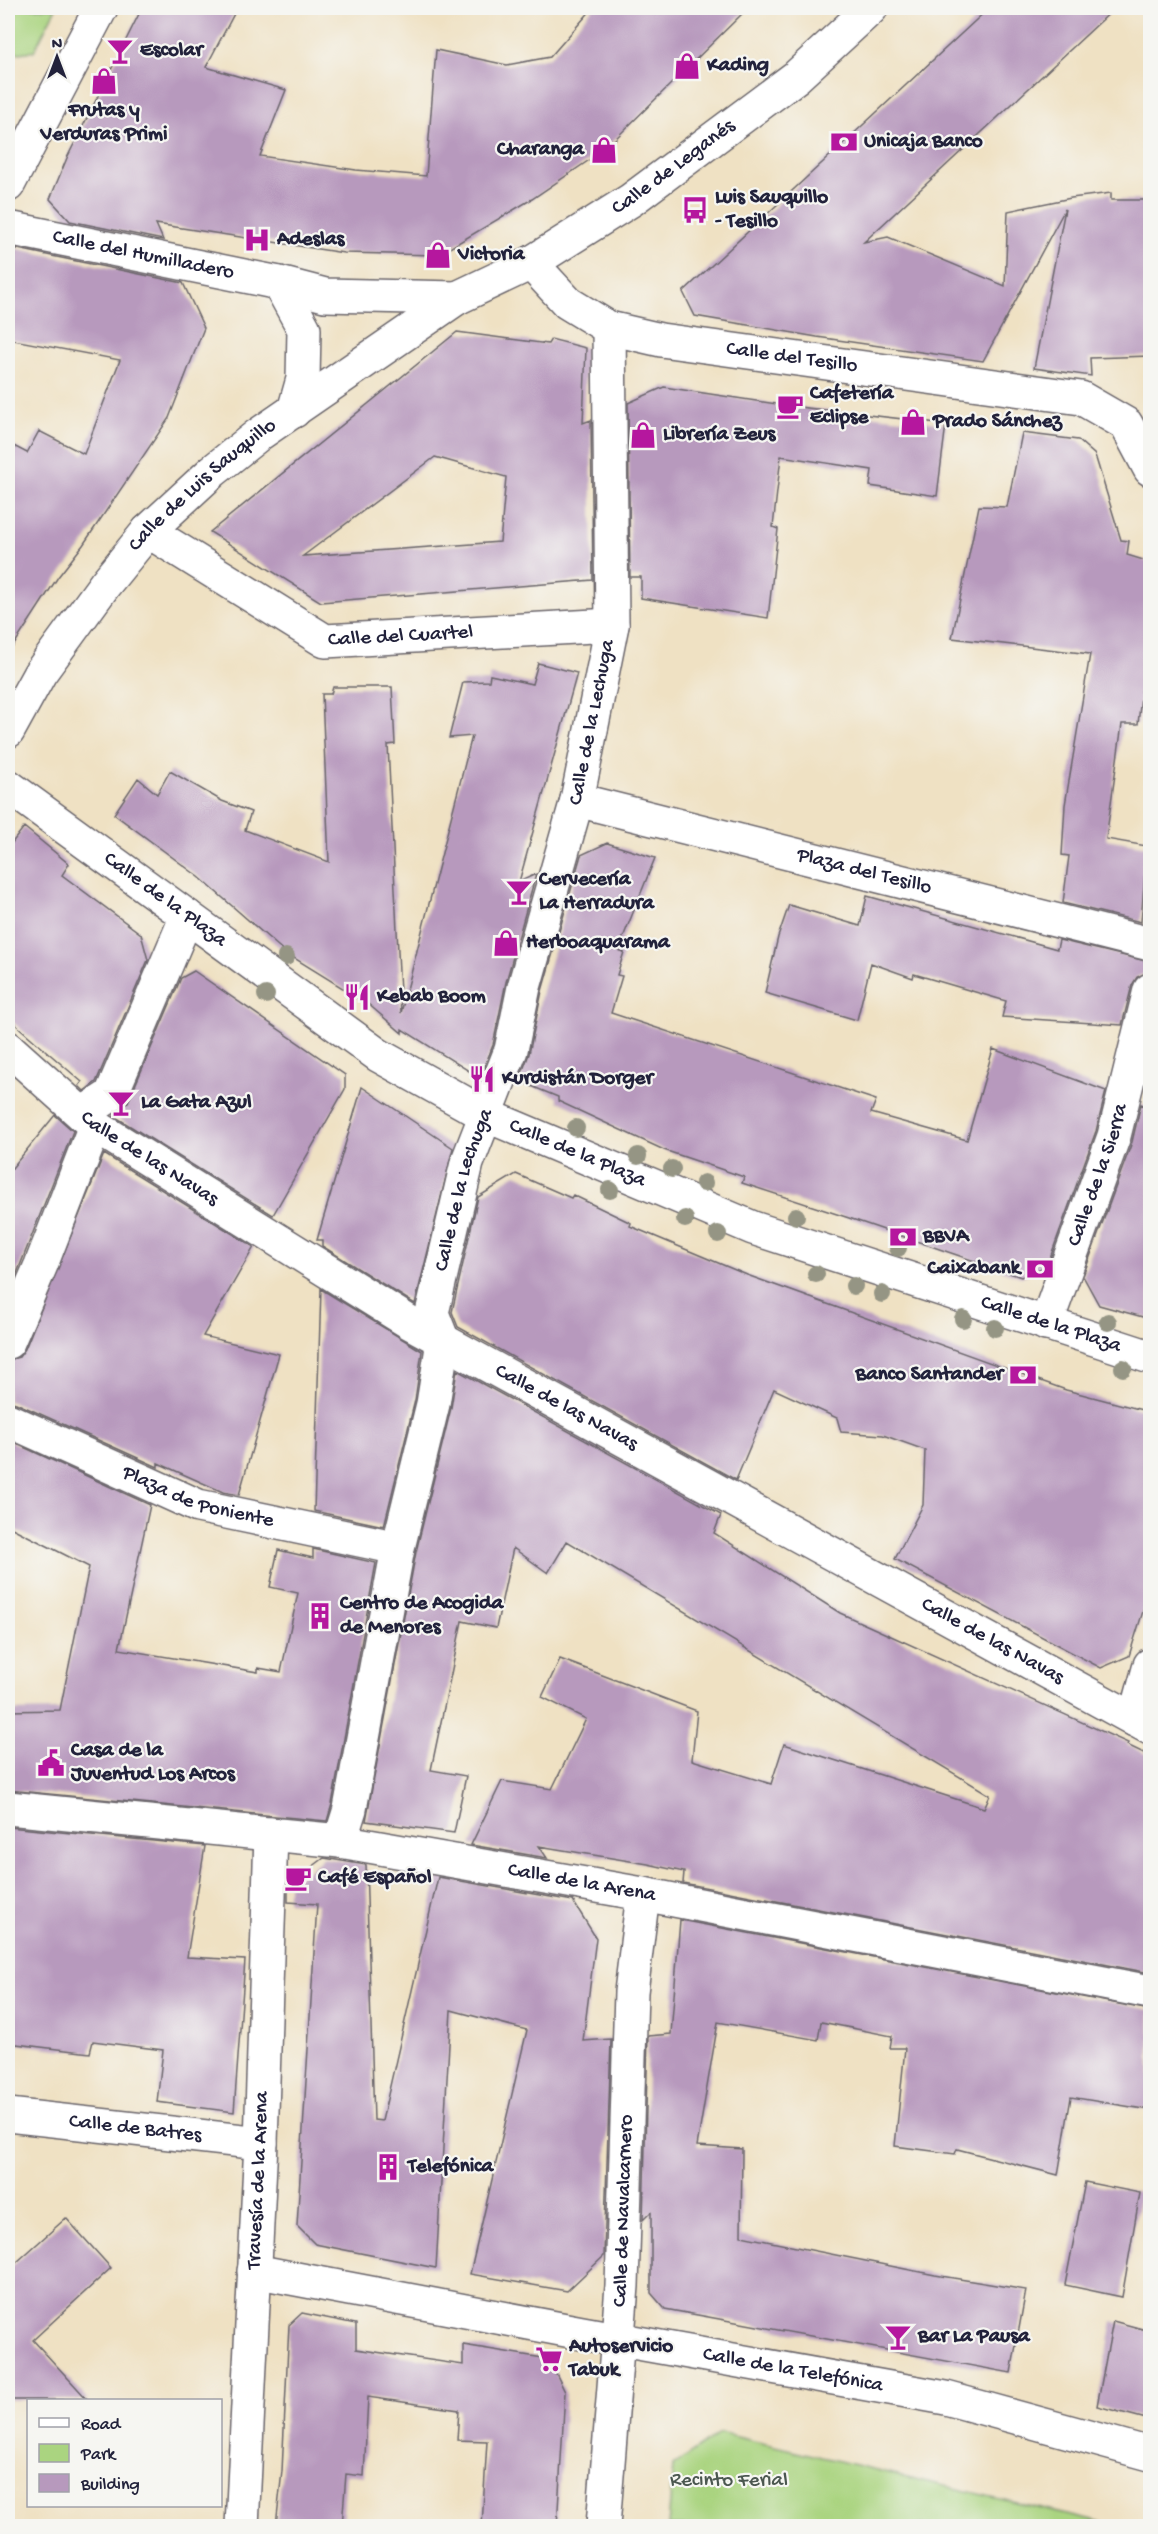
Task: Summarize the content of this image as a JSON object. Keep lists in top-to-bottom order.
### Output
{
  "streets": {
    "street": [
      "Calle de Leganés",
      "Calle del Humilladero",
      "Calle del Tesillo",
      "Calle de Luis Sauquillo",
      "Calle del Cuartel",
      "Calle de la Lechuga",
      "Plaza del Tesillo",
      "Calle de la Plaza",
      "Calle de las Navas",
      "Calle de la Sierra",
      "Plaza de Poniente",
      "Calle de la Arena",
      "Calle de Batres",
      "Travesía de la Arena",
      "Calle de Navalcarnero",
      "Calle de la Telefónica"
    ]
  },
  "crossings": [
    ["Calle de Leganés", "Calle del Humilladero"],
    ["Calle de Leganés", "Calle del Tesillo"],
    ["Calle de Leganés", "Calle de Luis Sauquillo"],
    ["Calle del Humilladero", "Calle de Luis Sauquillo"],
    ["Calle del Tesillo", "Calle de la Lechuga"],
    ["Calle de Luis Sauquillo", "Calle del Cuartel"],
    ["Calle del Cuartel", "Calle de la Lechuga"],
    ["Calle de la Lechuga", "Plaza del Tesillo"],
    ["Calle de la Lechuga", "Calle de la Plaza"],
    ["Calle de la Lechuga", "Calle de las Navas"],
    ["Calle de la Plaza", "Calle de la Sierra"],
    ["Calle de la Arena", "Travesía de la Arena"],
    ["Calle de la Arena", "Calle de Navalcarnero"],
    ["Calle de Batres", "Travesía de la Arena"],
    ["Travesía de la Arena", "Calle de la Telefónica"],
    ["Calle de Navalcarnero", "Calle de la Telefónica"]
  ],
  "parks": ["Recinto Ferial"],
  "places": {
    "bar": [
      "Escolar",
      "Cervecería La Herradura",
      "La Gata Azul",
      "Bar La Pausa"
    ],
    "shop": [
      "Kading",
      "Frutas y Verduras Primi",
      "Charanga",
      "Victoria",
      "Prado Sánchez",
      "Librería Zeus",
      "Herboaquarama"
    ],
    "bank": [
      "Unicaja Banco",
      "BBVA",
      "Caixabank",
      "Banco Santander"
    ],
    "bus stop": ["Luis Sauquillo - Tesillo"],
    "hospital": ["Adeslas"],
    "cafe": ["Cafetería Eclipse", "Café Español"],
    "restaurant": ["Kebab Boom", "Kurdistán Dorger"],
    "building": ["Centro de Acogida de Menores", "Telefónica"],
    "public building": ["Casa de la Juventud Los Arcos"],
    "supermarket": ["Autoservicio Tabuk"]
  },
  "legend": ["Road", "Park", "Building"],
  "north": "top"
}
